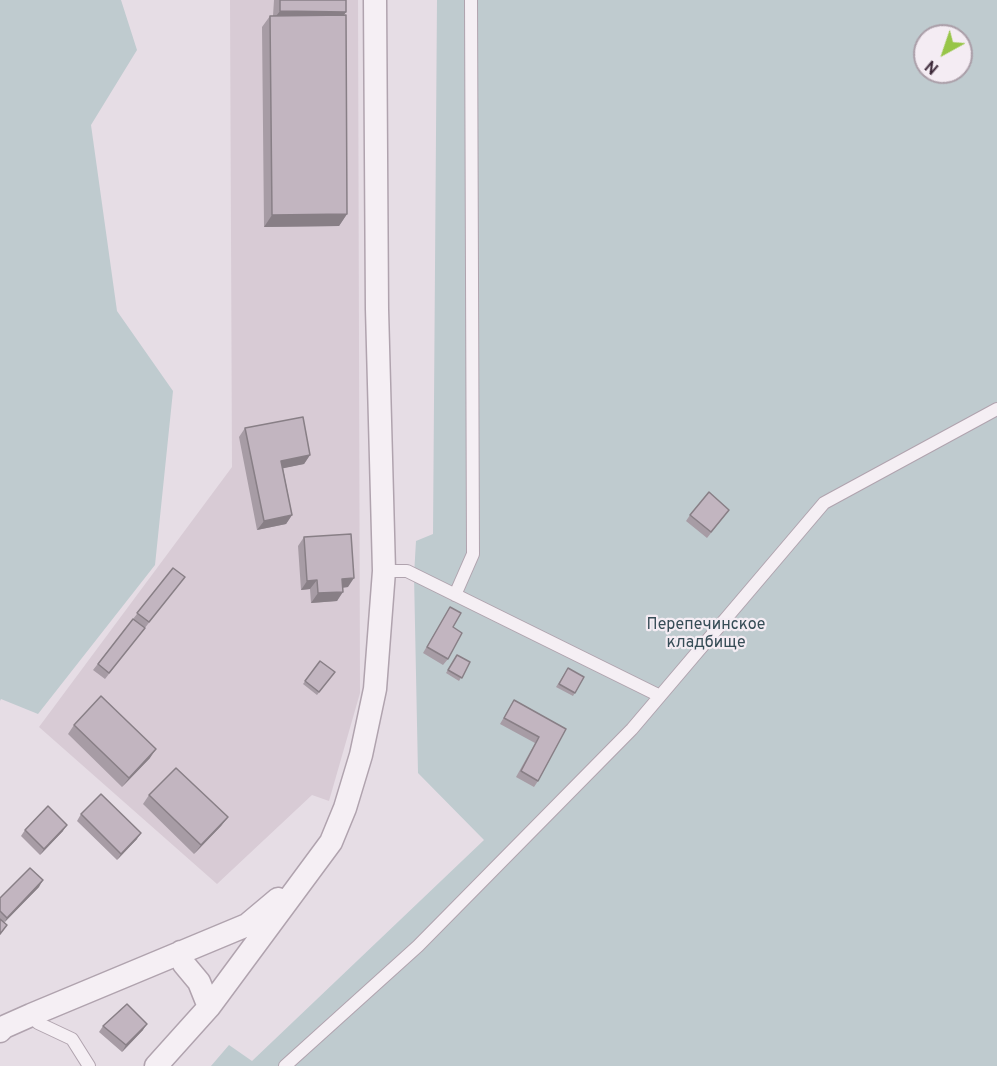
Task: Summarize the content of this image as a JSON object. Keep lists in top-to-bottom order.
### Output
{
  "parks": ["Перепечинское кладбище"],
  "north": "bottom left"
}
